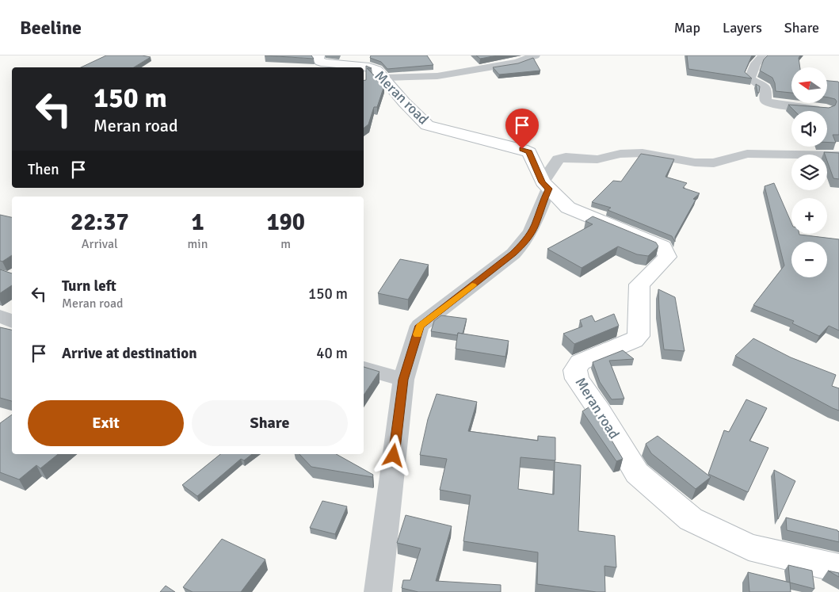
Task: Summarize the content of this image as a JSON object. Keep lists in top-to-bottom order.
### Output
{
  "streets": {
    "street": ["Meran road"]
  },
  "north": "left",
  "page": {
    "header": "Beeline",
    "nav": ["Map", "Layers", "Share"],
    "map_buttons": ["+", "−"],
    "turn": ["150 m", "Meran road"],
    "then": "Then",
    "eta": [
      "22:37",
      "Arrival",
      "1",
      "min",
      "190",
      "m"
    ],
    "list": [
      {
        "name": "Turn left",
        "note": "Meran road",
        "value": "150 m"
      },
      {
        "name": "Arrive at destination",
        "value": "40 m"
      }
    ],
    "buttons": ["Exit", "Share"]
  }
}
